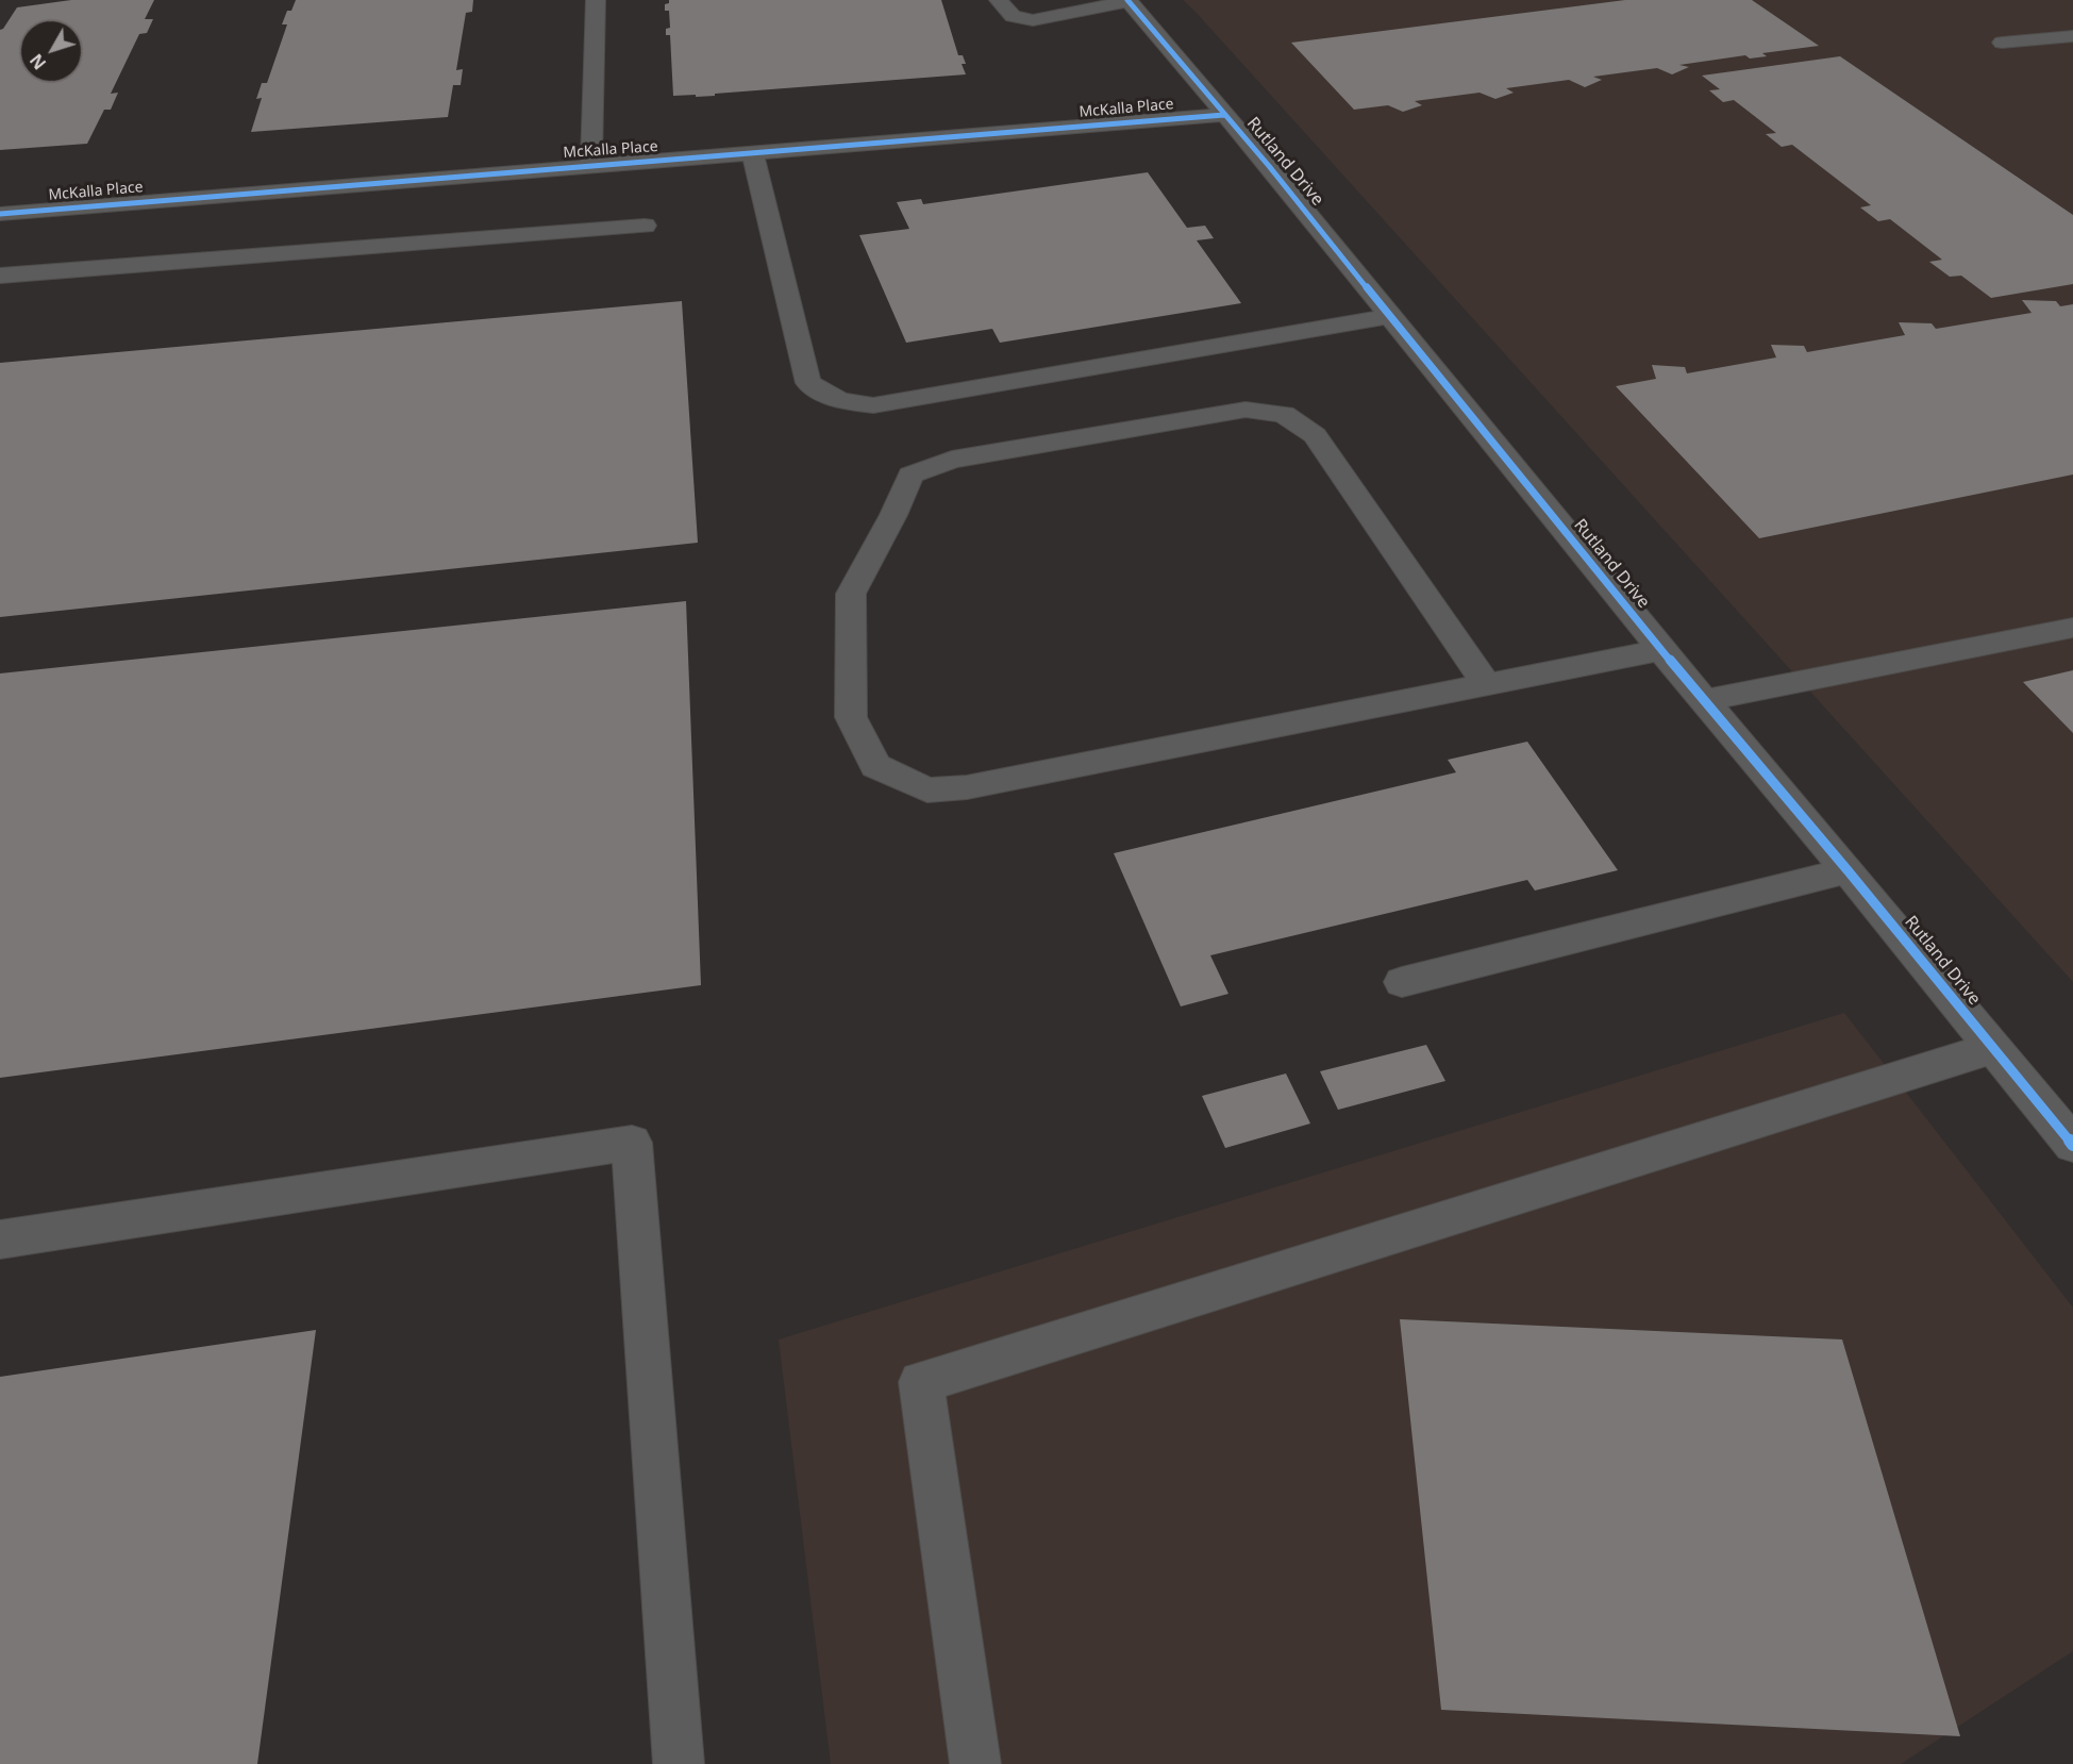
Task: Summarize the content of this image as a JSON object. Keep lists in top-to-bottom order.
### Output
{
  "streets": {
    "street": ["McKalla Place", "Rutland Drive"]
  },
  "crossings": [
    ["McKalla Place", "Rutland Drive"]
  ],
  "north": "bottom left"
}
